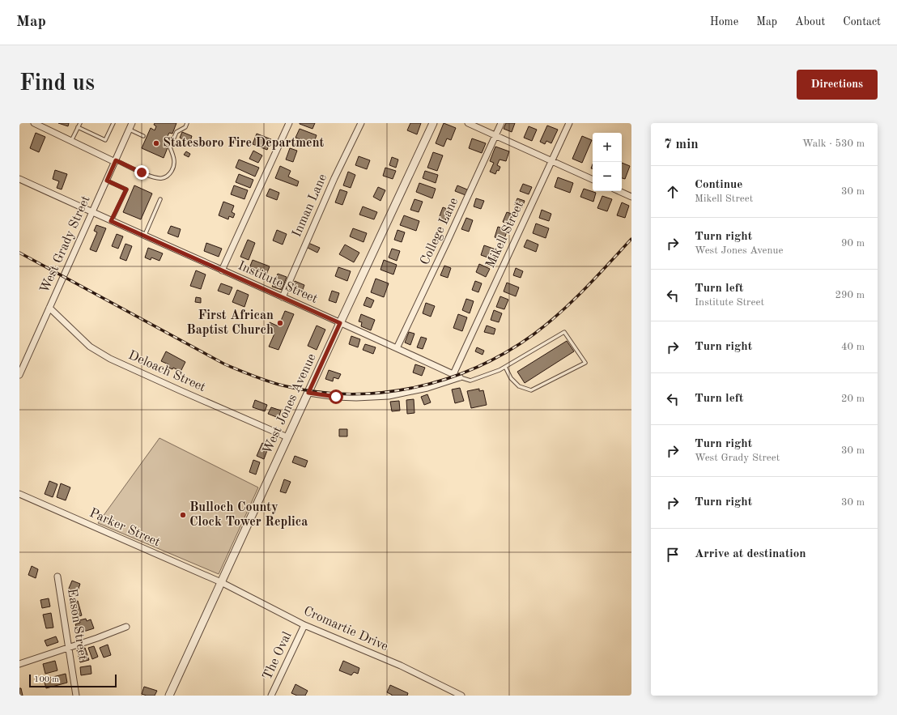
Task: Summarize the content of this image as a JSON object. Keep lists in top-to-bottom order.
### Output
{
  "streets": {
    "street": [
      "Inman Lane",
      "College Lane",
      "Mikell Street",
      "West Grady Street",
      "Institute Street",
      "Deloach Street",
      "West Jones Avenue",
      "Parker Street",
      "Eason Street",
      "Cromartie Drive",
      "The Oval"
    ]
  },
  "crossings": [
    ["Inman Lane", "Institute Street"],
    ["College Lane", "Institute Street"],
    ["Mikell Street", "Institute Street"],
    ["West Grady Street", "Institute Street"],
    ["West Grady Street", "Deloach Street"],
    ["Institute Street", "West Jones Avenue"],
    ["Deloach Street", "West Jones Avenue"],
    ["West Jones Avenue", "Parker Street"],
    ["West Jones Avenue", "Cromartie Drive"],
    ["Parker Street", "Cromartie Drive"],
    ["Cromartie Drive", "The Oval"]
  ],
  "places": ["Statesboro Fire Department", "First African Baptist Church", "Bulloch County Clock Tower Replica"],
  "scale_bar": "100 m",
  "page": {
    "header": "Map",
    "nav": [
      "Home",
      "Map",
      "About",
      "Contact"
    ],
    "buttons": "Directions",
    "title": "Find us",
    "heading": ["7 min", "Walk · 530 m"],
    "map_buttons": ["+", "−"],
    "list": [
      ["Continue", "Mikell Street", "30 m"],
      ["Turn right", "West Jones Avenue", "90 m"],
      ["Turn left", "Institute Street", "290 m"],
      ["Turn right", "40 m"],
      ["Turn left", "20 m"],
      ["Turn right", "West Grady Street", "30 m"],
      ["Turn right", "30 m"],
      "Arrive at destination"
    ],
    "scale": "100 m"
  }
}
